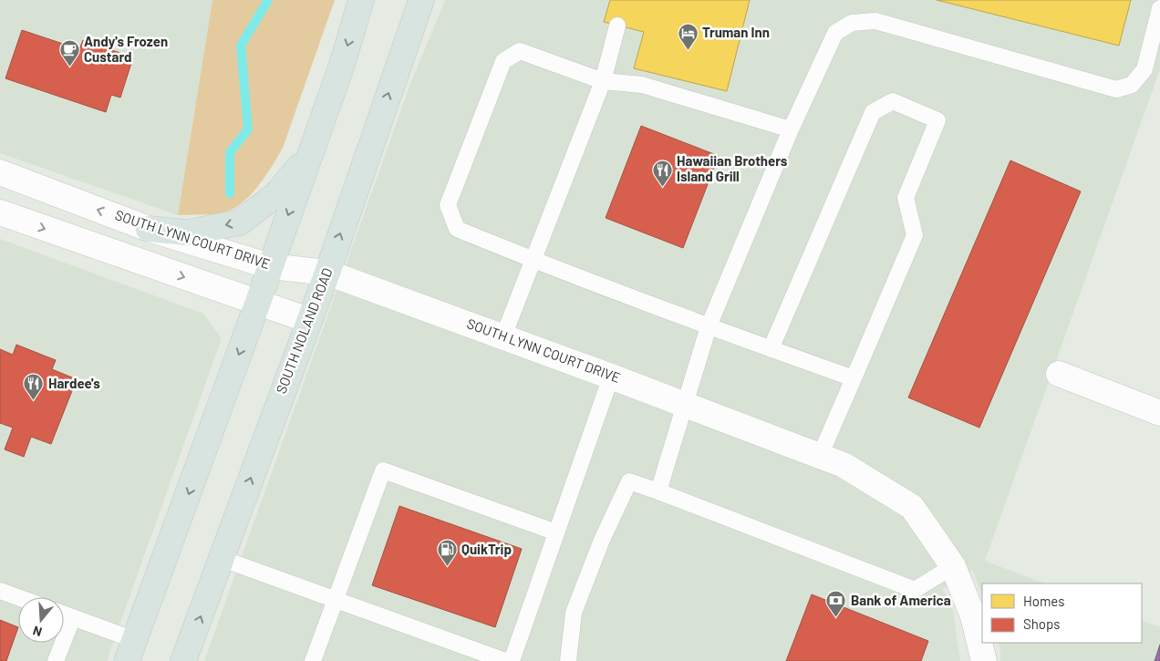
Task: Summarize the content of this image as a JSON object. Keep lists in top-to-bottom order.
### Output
{
  "streets": {
    "main road": ["SOUTH NOLAND ROAD"],
    "street": ["SOUTH LYNN COURT DRIVE"]
  },
  "crossings": [
    ["SOUTH LYNN COURT DRIVE", "SOUTH NOLAND ROAD"]
  ],
  "places": {
    "hotel": ["Truman Inn"],
    "cafe": ["Andy's Frozen Custard"],
    "restaurant": ["Hawaiian Brothers Island Grill", "Hardee's"],
    "fuel station": ["QuikTrip"],
    "bank": ["Bank of America"]
  },
  "legend": ["Homes", "Shops"],
  "north": "bottom"
}
